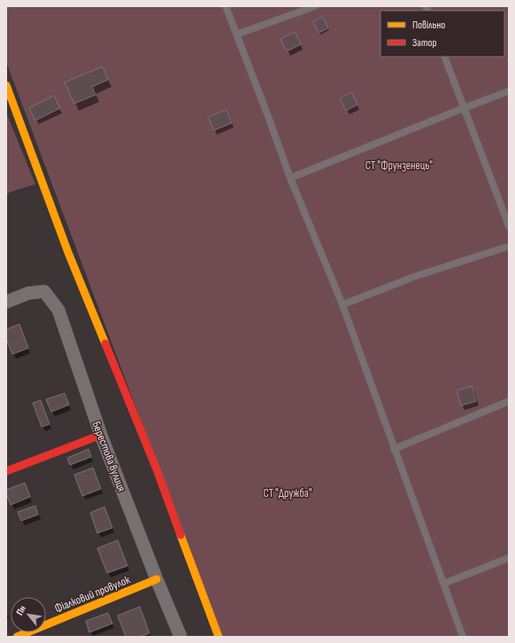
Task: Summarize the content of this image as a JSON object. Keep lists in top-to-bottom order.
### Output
{
  "streets": {
    "street": ["Берестова вулиця", "Фіалковий провулок"]
  },
  "crossings": [
    ["Берестова вулиця", "Фіалковий провулок"]
  ],
  "parks": ["СТ \"Фрунзенець\"", "СТ \"Дружба\""],
  "legend": ["Повільно", "Затор"],
  "north": "top left"
}
